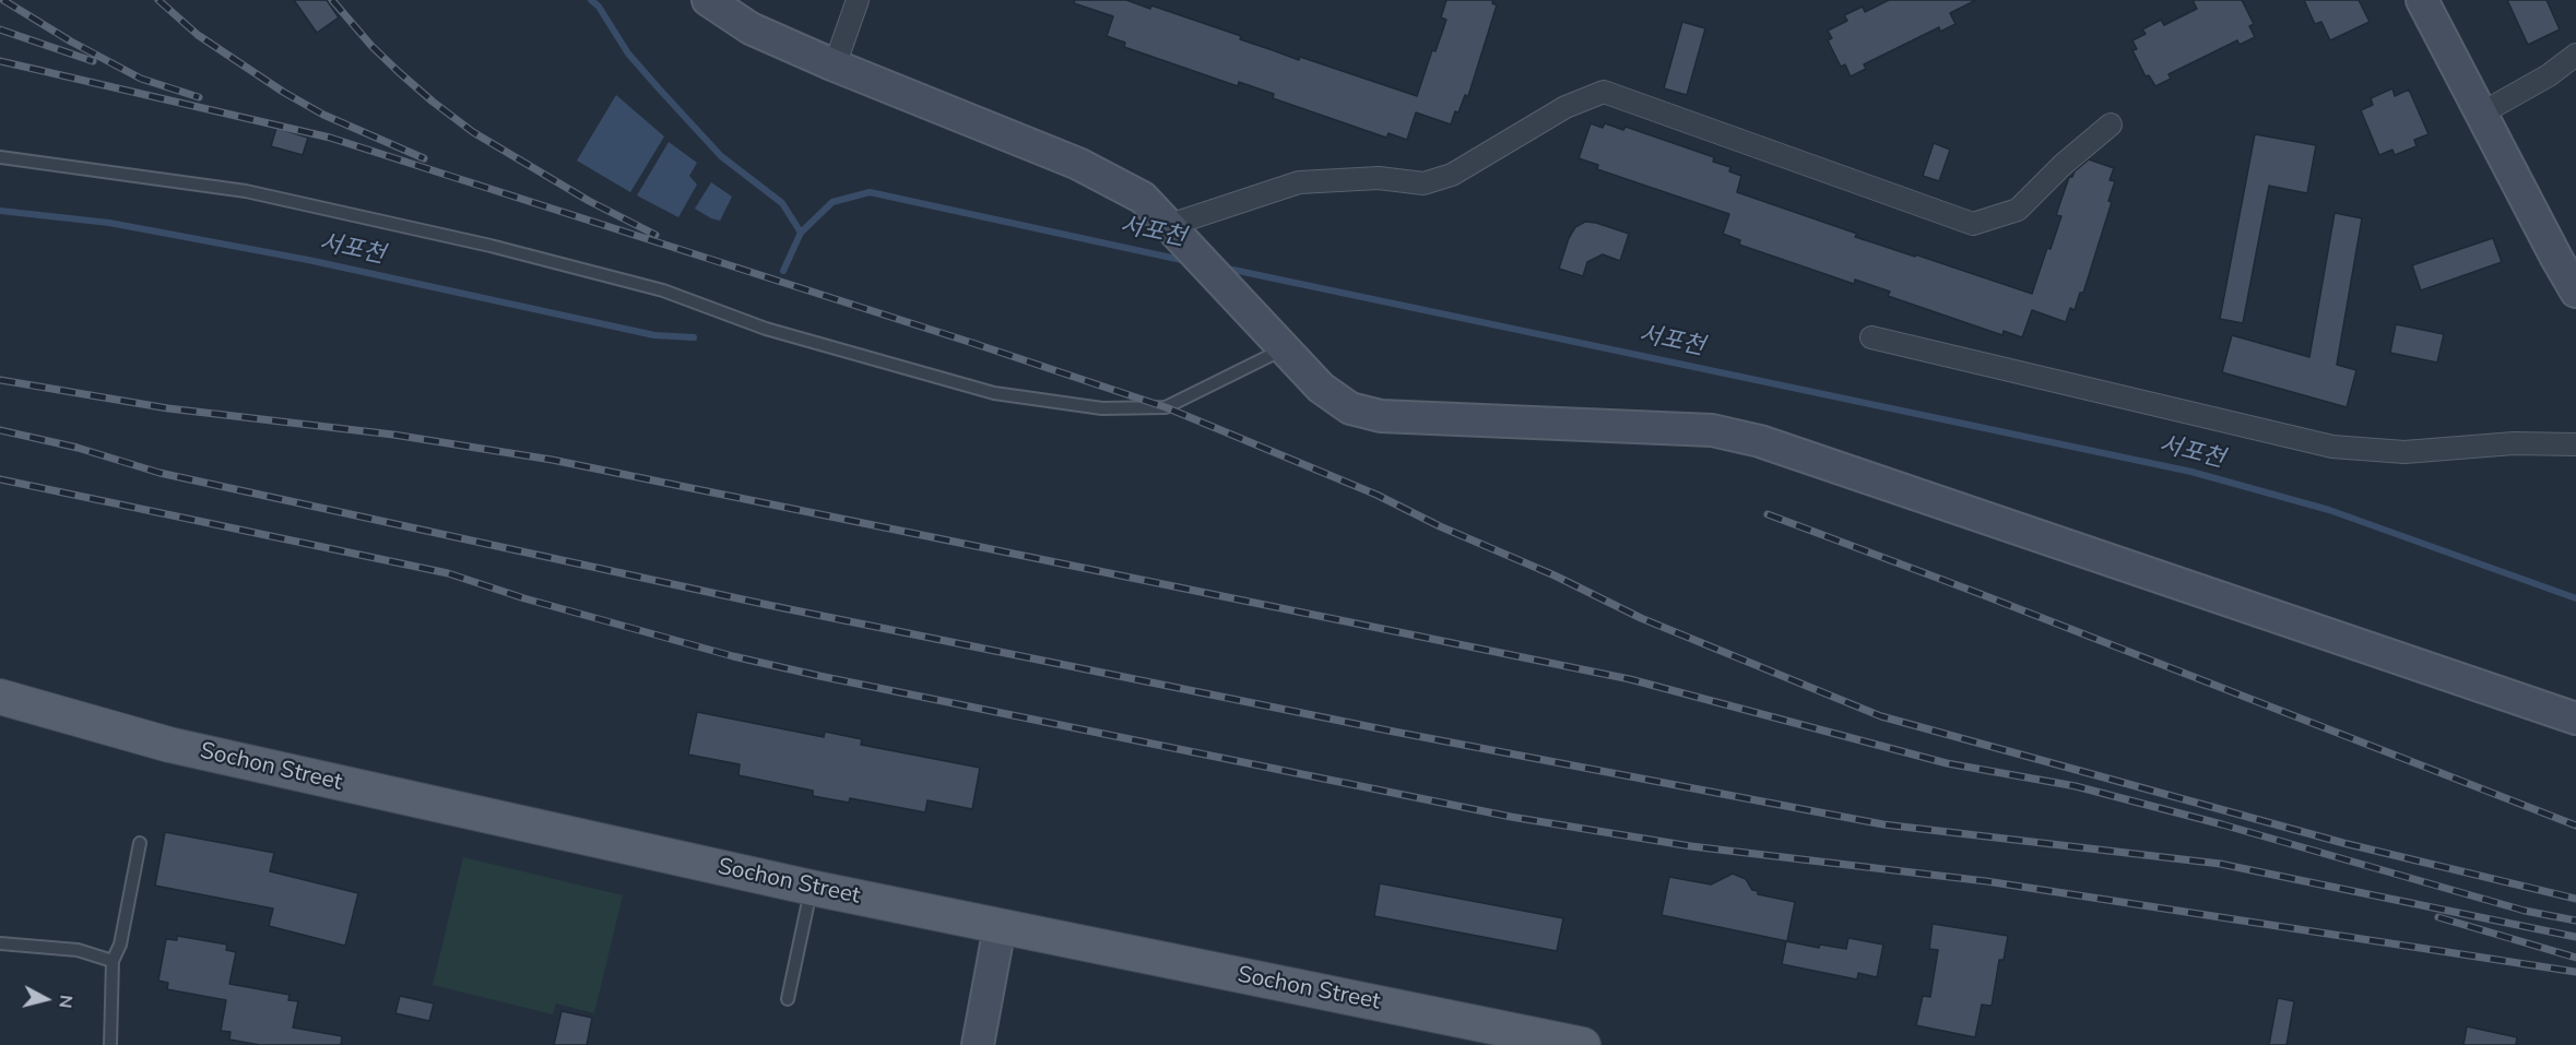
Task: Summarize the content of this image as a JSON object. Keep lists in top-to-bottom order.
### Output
{
  "streets": {
    "main road": ["Sochon Street"]
  },
  "water": ["서포천"],
  "north": "right"
}
